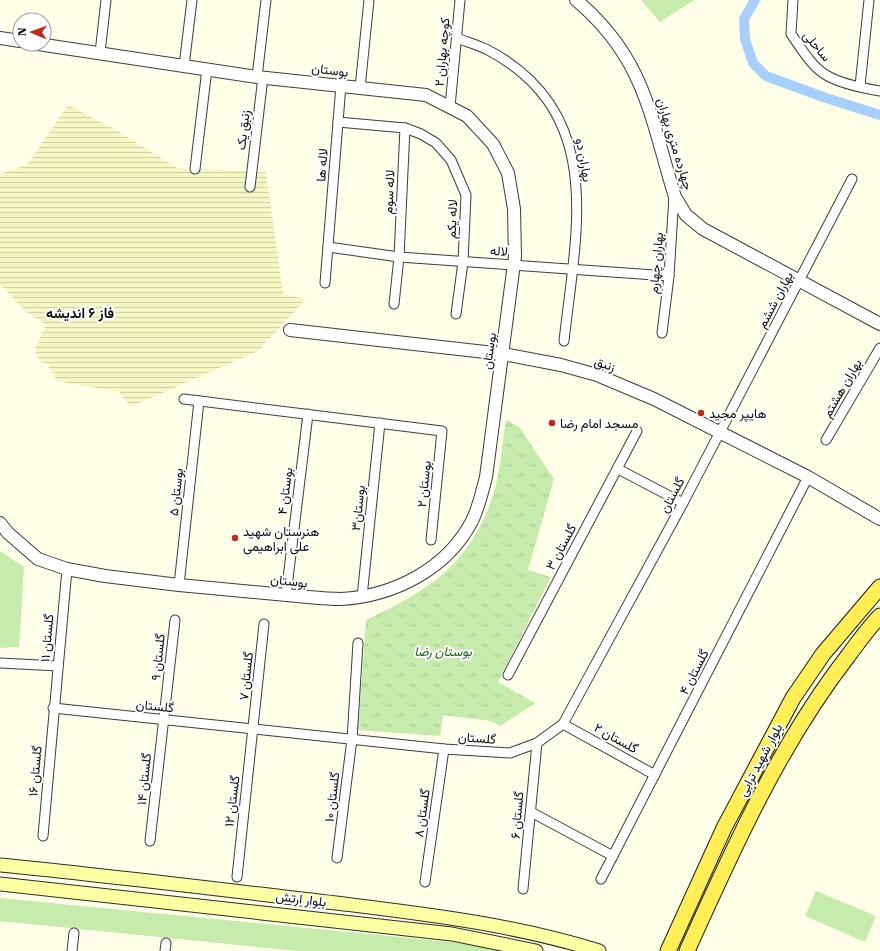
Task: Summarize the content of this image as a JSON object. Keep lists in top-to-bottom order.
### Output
{
  "streets": {
    "main road": ["بلوار شهید ترابی", "بلوار ارتش"],
    "street": [
      "ساحلی",
      "کوچه بهاران ۲",
      "بوستان",
      "زنبق یک",
      "چهارده متری بهاران",
      "بهاران دو",
      "لاله ها",
      "لاله سوم",
      "لاله یکم",
      "لاله",
      "بهاران چهارم",
      "بهاران ششم",
      "زنبق",
      "بهاران هشتم",
      "بوستان ۲",
      "بوستان ۴",
      "بوستان ۵",
      "گلستان",
      "بوستان۳",
      "گلستان ۳",
      "گلستان ۱۱",
      "گلستان ۹",
      "گلستان ۴",
      "گلستان ۷",
      "گلستان ۲",
      "گلستان ۱۶",
      "گلستان ۱۴",
      "گلستان ۱۰",
      "گلستان ۱۲",
      "گلستان ۸",
      "گلستان ۶"
    ]
  },
  "crossings": [
    ["کوچه بهاران ۲", "بوستان"],
    ["کوچه بهاران ۲", "بهاران دو"],
    ["بوستان", "زنبق یک"],
    ["بوستان", "لاله ها"],
    ["بوستان", "لاله"],
    ["بوستان", "زنبق"],
    ["بوستان", "بوستان ۴"],
    ["بوستان", "بوستان ۵"],
    ["بوستان", "بوستان۳"],
    ["بوستان", "گلستان ۱۱"],
    ["چهارده متری بهاران", "بهاران چهارم"],
    ["چهارده متری بهاران", "بهاران ششم"],
    ["بهاران دو", "لاله"],
    ["لاله ها", "لاله یکم"],
    ["لاله ها", "لاله"],
    ["لاله سوم", "لاله یکم"],
    ["لاله سوم", "لاله"],
    ["لاله یکم", "لاله"],
    ["لاله", "بهاران چهارم"],
    ["بهاران ششم", "زنبق"],
    ["بهاران ششم", "گلستان"],
    ["زنبق", "گلستان"],
    ["زنبق", "گلستان ۴"],
    ["بوستان ۲", "بوستان۳"],
    ["گلستان", "گلستان ۱۱"],
    ["گلستان", "گلستان ۹"],
    ["گلستان", "گلستان ۷"],
    ["گلستان", "گلستان ۲"],
    ["گلستان", "گلستان ۱۶"],
    ["گلستان", "گلستان ۱۴"],
    ["گلستان", "گلستان ۱۰"],
    ["گلستان", "گلستان ۱۲"],
    ["گلستان", "گلستان ۸"],
    ["گلستان", "گلستان ۶"],
    ["گلستان ۱۱", "گلستان ۱۶"],
    ["گلستان ۹", "گلستان ۱۴"],
    ["گلستان ۴", "گلستان ۲"],
    ["گلستان ۷", "گلستان ۱۲"]
  ],
  "districts": ["فاز ۶ اندیشه"],
  "parks": ["بوستان رضا"],
  "places": ["هایپر مجید", "مسجد امام رضا", "هنرستان شهید علی ابراهیمی"],
  "north": "left"
}
